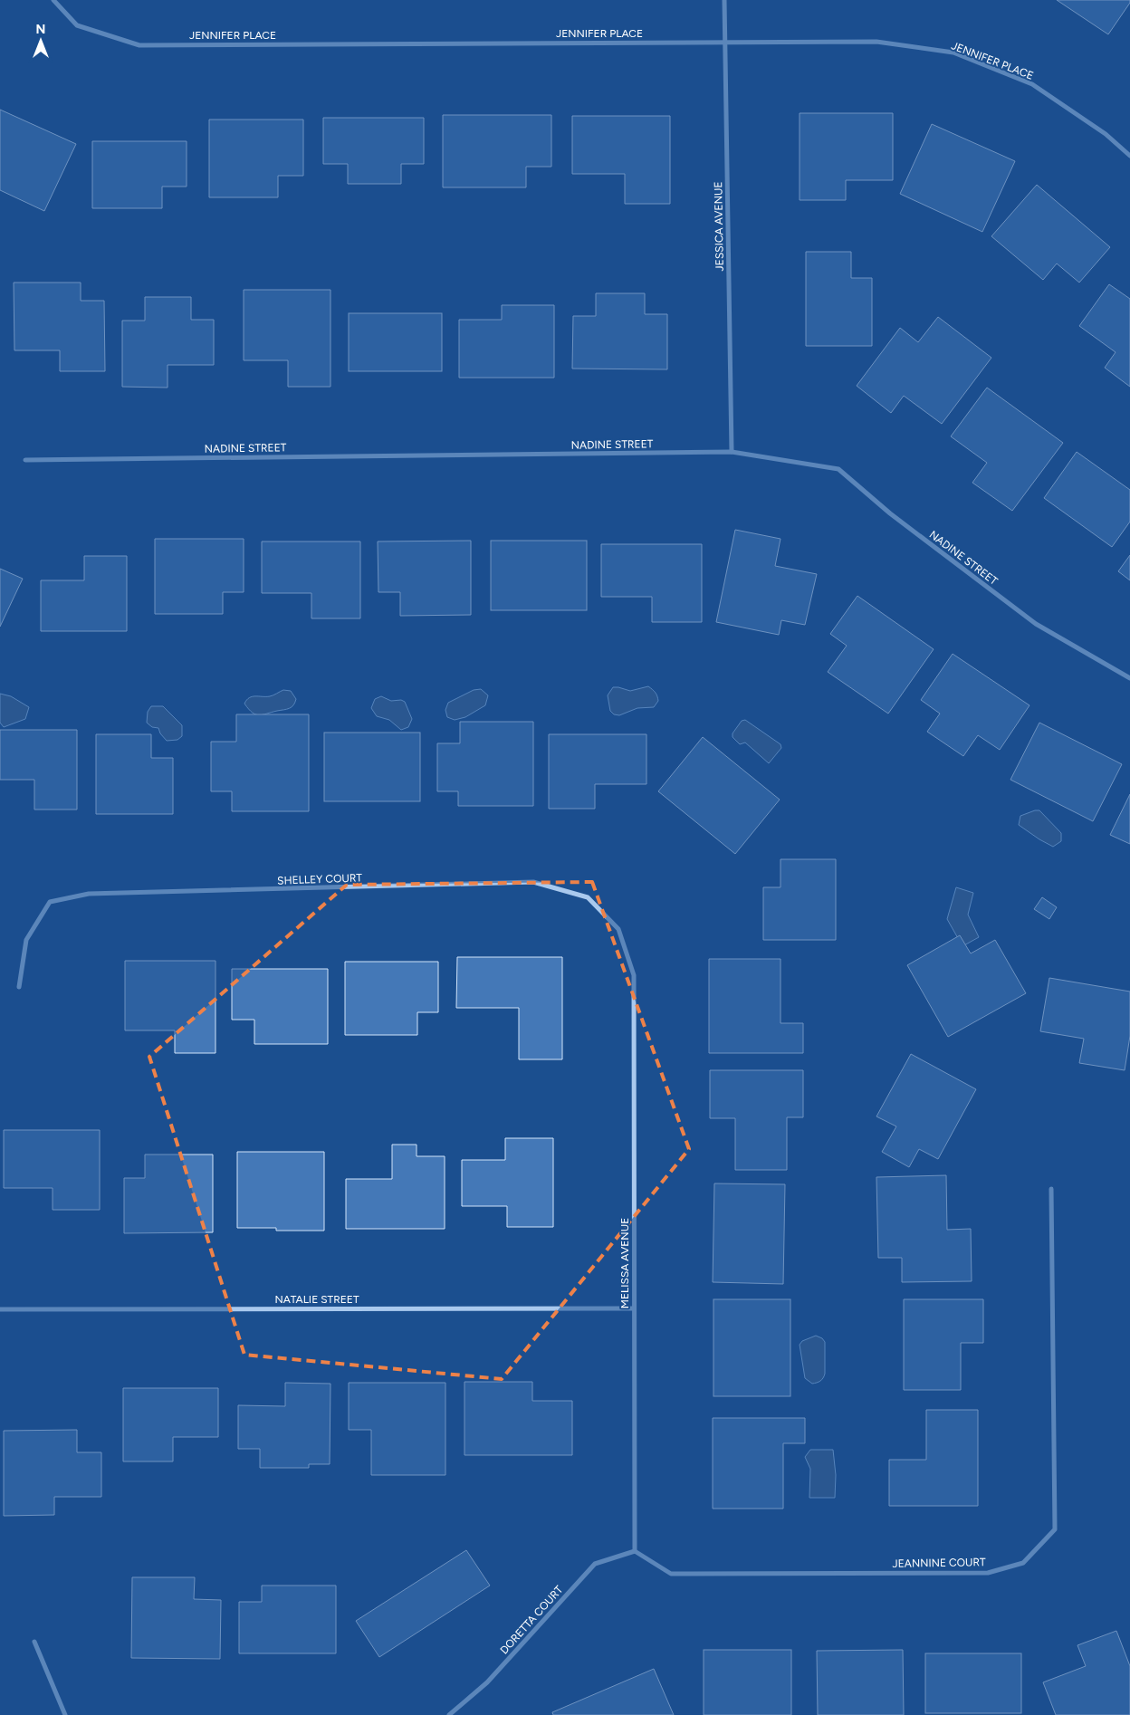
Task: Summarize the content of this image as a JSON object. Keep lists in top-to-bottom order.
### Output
{
  "streets": {
    "street": [
      "JENNIFER PLACE",
      "JESSICA AVENUE",
      "NADINE STREET",
      "SHELLEY COURT",
      "MELISSA AVENUE",
      "NATALIE STREET",
      "JEANNINE COURT",
      "DORETTA COURT"
    ]
  },
  "crossings": [
    ["JENNIFER PLACE", "JESSICA AVENUE"],
    ["JESSICA AVENUE", "NADINE STREET"],
    ["SHELLEY COURT", "MELISSA AVENUE"],
    ["MELISSA AVENUE", "NATALIE STREET"],
    ["MELISSA AVENUE", "JEANNINE COURT"],
    ["MELISSA AVENUE", "DORETTA COURT"],
    ["JEANNINE COURT", "DORETTA COURT"]
  ],
  "north": "top"
}
